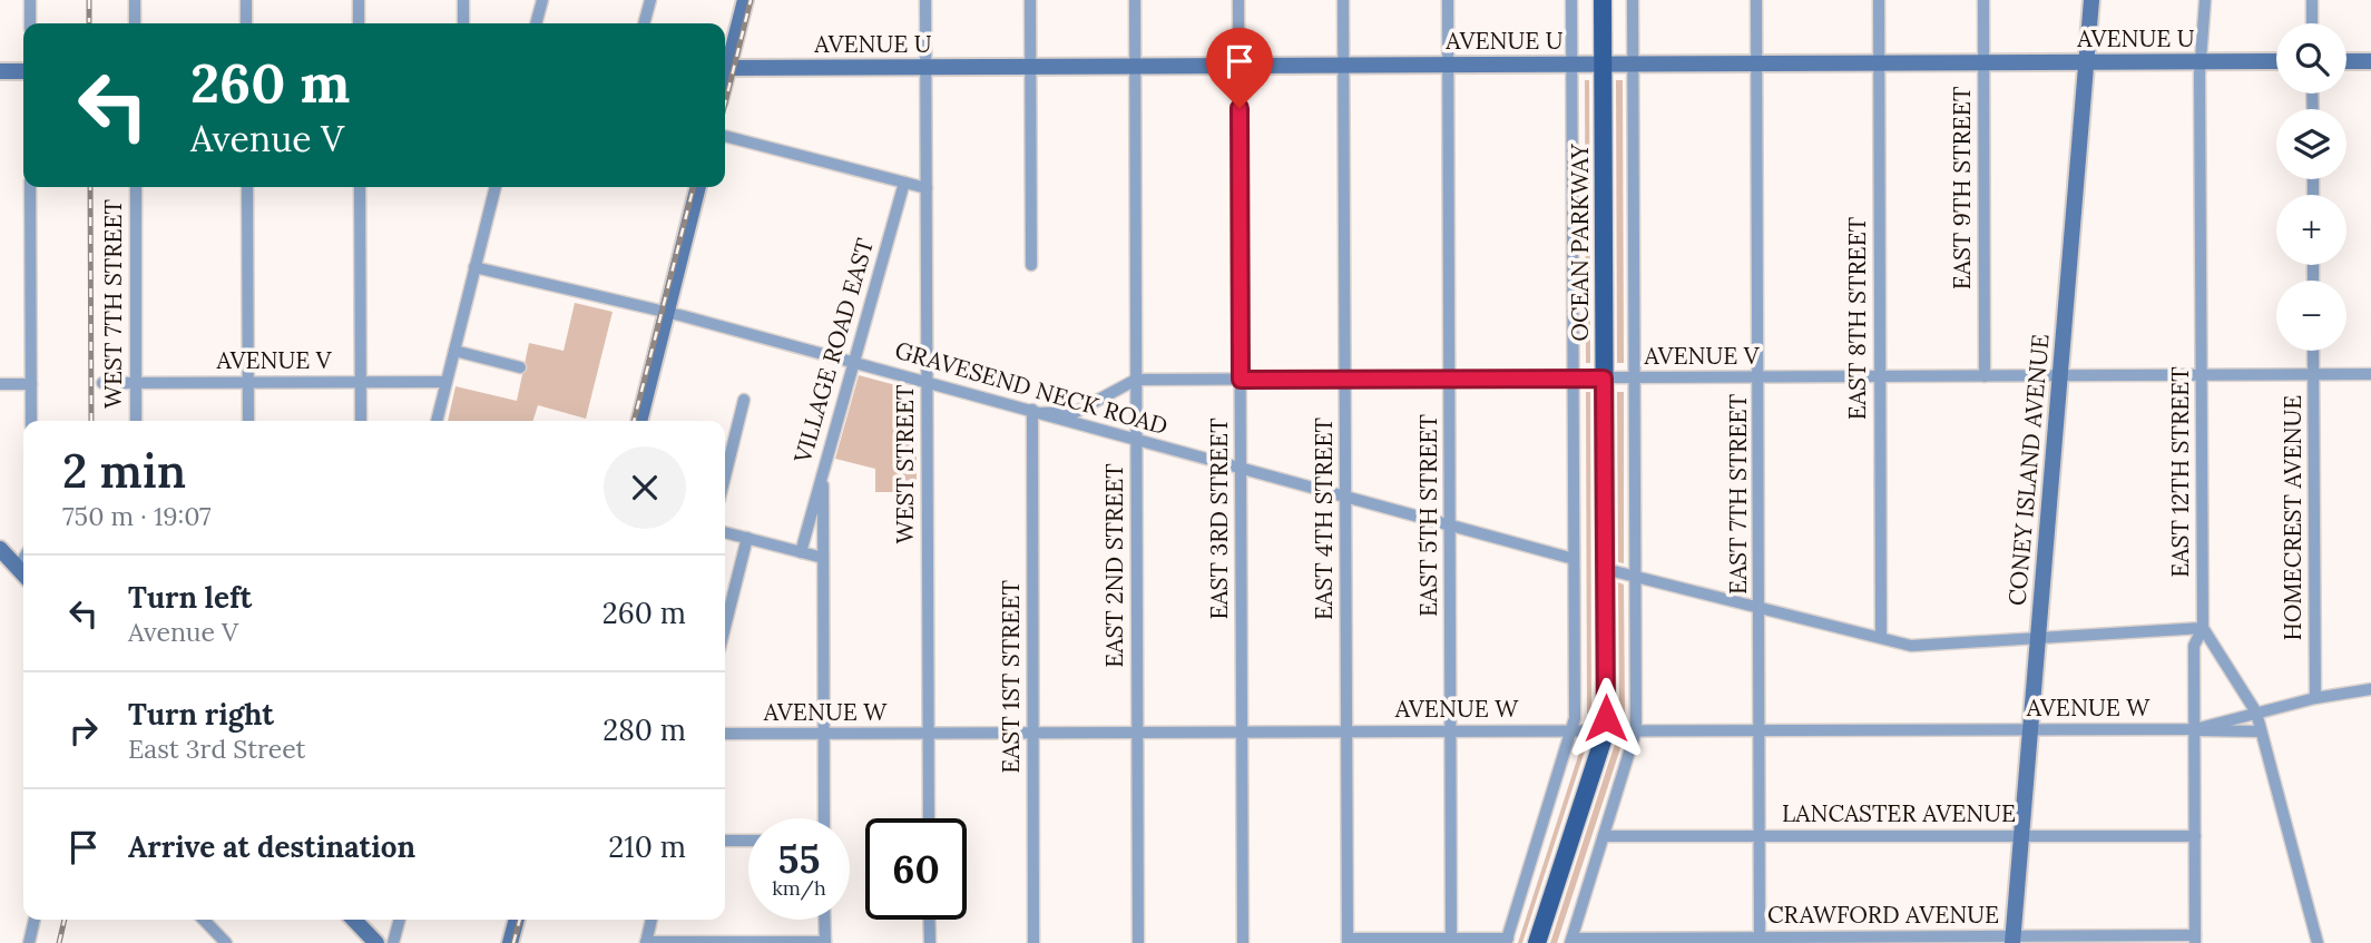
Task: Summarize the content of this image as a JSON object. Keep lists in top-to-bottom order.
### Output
{
  "streets": {
    "main road": ["AVENUE U", "OCEAN PARKWAY", "CONEY ISLAND AVENUE"],
    "street": [
      "EAST 9TH STREET",
      "WEST 7TH STREET",
      "EAST 8TH STREET",
      "VILLAGE ROAD EAST",
      "AVENUE V",
      "GRAVESEND NECK ROAD",
      "WEST STREET",
      "EAST 12TH STREET",
      "EAST 7TH STREET",
      "EAST 5TH STREET",
      "HOMECREST AVENUE",
      "EAST 3RD STREET",
      "EAST 4TH STREET",
      "EAST 2ND STREET",
      "EAST 1ST STREET",
      "AVENUE W",
      "LANCASTER AVENUE",
      "CRAWFORD AVENUE"
    ]
  },
  "crossings": [
    ["AVENUE U", "EAST 9TH STREET"],
    ["AVENUE U", "OCEAN PARKWAY"],
    ["AVENUE U", "EAST 8TH STREET"],
    ["AVENUE U", "WEST STREET"],
    ["AVENUE U", "CONEY ISLAND AVENUE"],
    ["AVENUE U", "EAST 12TH STREET"],
    ["AVENUE U", "EAST 7TH STREET"],
    ["AVENUE U", "EAST 5TH STREET"],
    ["AVENUE U", "EAST 3RD STREET"],
    ["AVENUE U", "EAST 4TH STREET"],
    ["AVENUE U", "EAST 2ND STREET"],
    ["EAST 9TH STREET", "AVENUE V"],
    ["OCEAN PARKWAY", "AVENUE V"],
    ["OCEAN PARKWAY", "GRAVESEND NECK ROAD"],
    ["OCEAN PARKWAY", "AVENUE W"],
    ["WEST 7TH STREET", "AVENUE V"],
    ["EAST 8TH STREET", "AVENUE V"],
    ["VILLAGE ROAD EAST", "GRAVESEND NECK ROAD"],
    ["AVENUE V", "GRAVESEND NECK ROAD"],
    ["AVENUE V", "CONEY ISLAND AVENUE"],
    ["AVENUE V", "EAST 12TH STREET"],
    ["AVENUE V", "EAST 7TH STREET"],
    ["AVENUE V", "EAST 5TH STREET"],
    ["AVENUE V", "HOMECREST AVENUE"],
    ["AVENUE V", "EAST 3RD STREET"],
    ["AVENUE V", "EAST 4TH STREET"],
    ["AVENUE V", "EAST 2ND STREET"],
    ["AVENUE V", "EAST 1ST STREET"],
    ["GRAVESEND NECK ROAD", "WEST STREET"],
    ["GRAVESEND NECK ROAD", "EAST 5TH STREET"],
    ["GRAVESEND NECK ROAD", "EAST 3RD STREET"],
    ["GRAVESEND NECK ROAD", "EAST 4TH STREET"],
    ["GRAVESEND NECK ROAD", "EAST 2ND STREET"],
    ["GRAVESEND NECK ROAD", "EAST 1ST STREET"],
    ["WEST STREET", "AVENUE W"],
    ["CONEY ISLAND AVENUE", "AVENUE W"],
    ["CONEY ISLAND AVENUE", "LANCASTER AVENUE"],
    ["CONEY ISLAND AVENUE", "CRAWFORD AVENUE"],
    ["EAST 12TH STREET", "AVENUE W"],
    ["EAST 12TH STREET", "LANCASTER AVENUE"],
    ["EAST 12TH STREET", "CRAWFORD AVENUE"],
    ["EAST 7TH STREET", "AVENUE W"],
    ["EAST 7TH STREET", "LANCASTER AVENUE"],
    ["EAST 7TH STREET", "CRAWFORD AVENUE"],
    ["EAST 5TH STREET", "AVENUE W"],
    ["EAST 3RD STREET", "AVENUE W"],
    ["EAST 4TH STREET", "AVENUE W"],
    ["EAST 2ND STREET", "AVENUE W"],
    ["EAST 1ST STREET", "AVENUE W"]
  ],
  "page": {
    "map_buttons": ["+", "−"],
    "turn": ["260 m", "Avenue V"],
    "heading": ["2 min", "750 m · 19:07"],
    "list": [
      {
        "name": "Turn left",
        "note": "Avenue V",
        "value": "260 m"
      },
      {
        "name": "Turn right",
        "note": "East 3rd Street",
        "value": "280 m"
      },
      {
        "name": "Arrive at destination",
        "value": "210 m"
      }
    ],
    "speed": "55 km/h",
    "limit": "60"
  }
}
